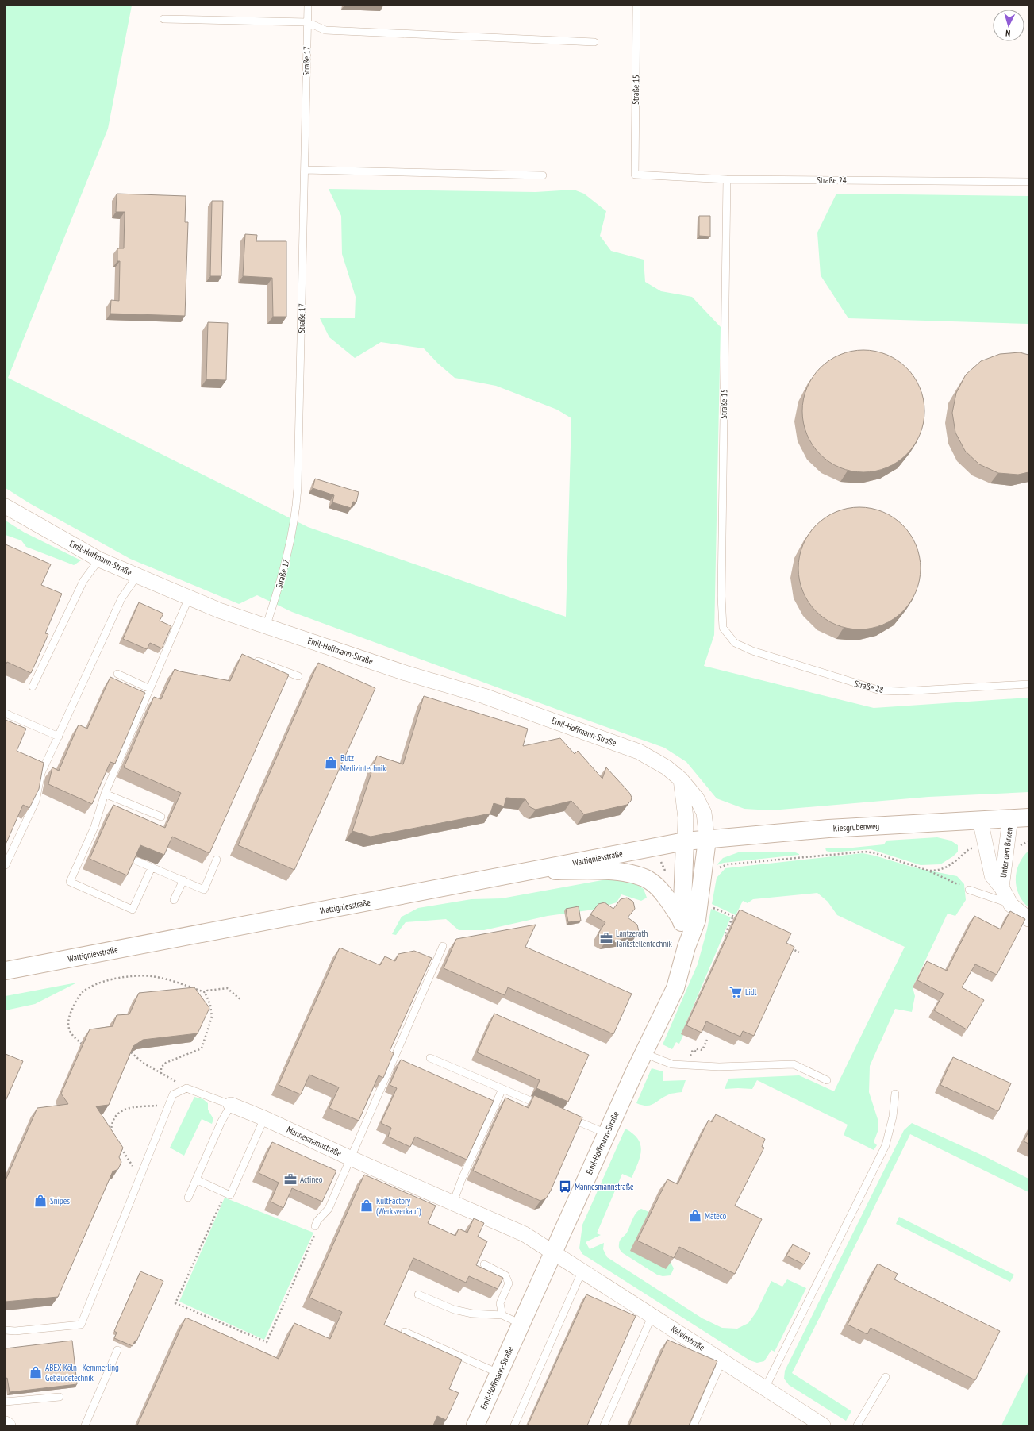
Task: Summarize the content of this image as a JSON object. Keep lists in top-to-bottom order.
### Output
{
  "streets": {
    "main road": ["Emil-Hoffmann-Straße", "Kiesgrubenweg", "Wattigniesstraße"],
    "street": ["Unter den Birken", "Mannesmannstraße", "Kelvinstraße"],
    "lane": [
      "Straße 17",
      "Straße 15",
      "Straße 24",
      "Straße 28"
    ]
  },
  "crossings": [
    ["Straße 17", "Emil-Hoffmann-Straße"],
    ["Straße 15", "Straße 24"],
    ["Straße 15", "Straße 28"],
    ["Emil-Hoffmann-Straße", "Kiesgrubenweg"],
    ["Emil-Hoffmann-Straße", "Wattigniesstraße"],
    ["Emil-Hoffmann-Straße", "Mannesmannstraße"],
    ["Emil-Hoffmann-Straße", "Kelvinstraße"],
    ["Kiesgrubenweg", "Unter den Birken"],
    ["Kiesgrubenweg", "Wattigniesstraße"],
    ["Mannesmannstraße", "Kelvinstraße"]
  ],
  "places": {
    "shop": [
      "Butz Medizintechnik",
      "Snipes",
      "KultFactory (Werksverkauf)",
      "Mateco",
      "ABEX Köln - Kemmerling Gebäudetechnik"
    ],
    "office": ["Lantzerath Tankstellentechnik", "Actineo"],
    "supermarket": ["Lidl"],
    "bus stop": ["Mannesmannstraße"]
  },
  "north": "bottom"
}
